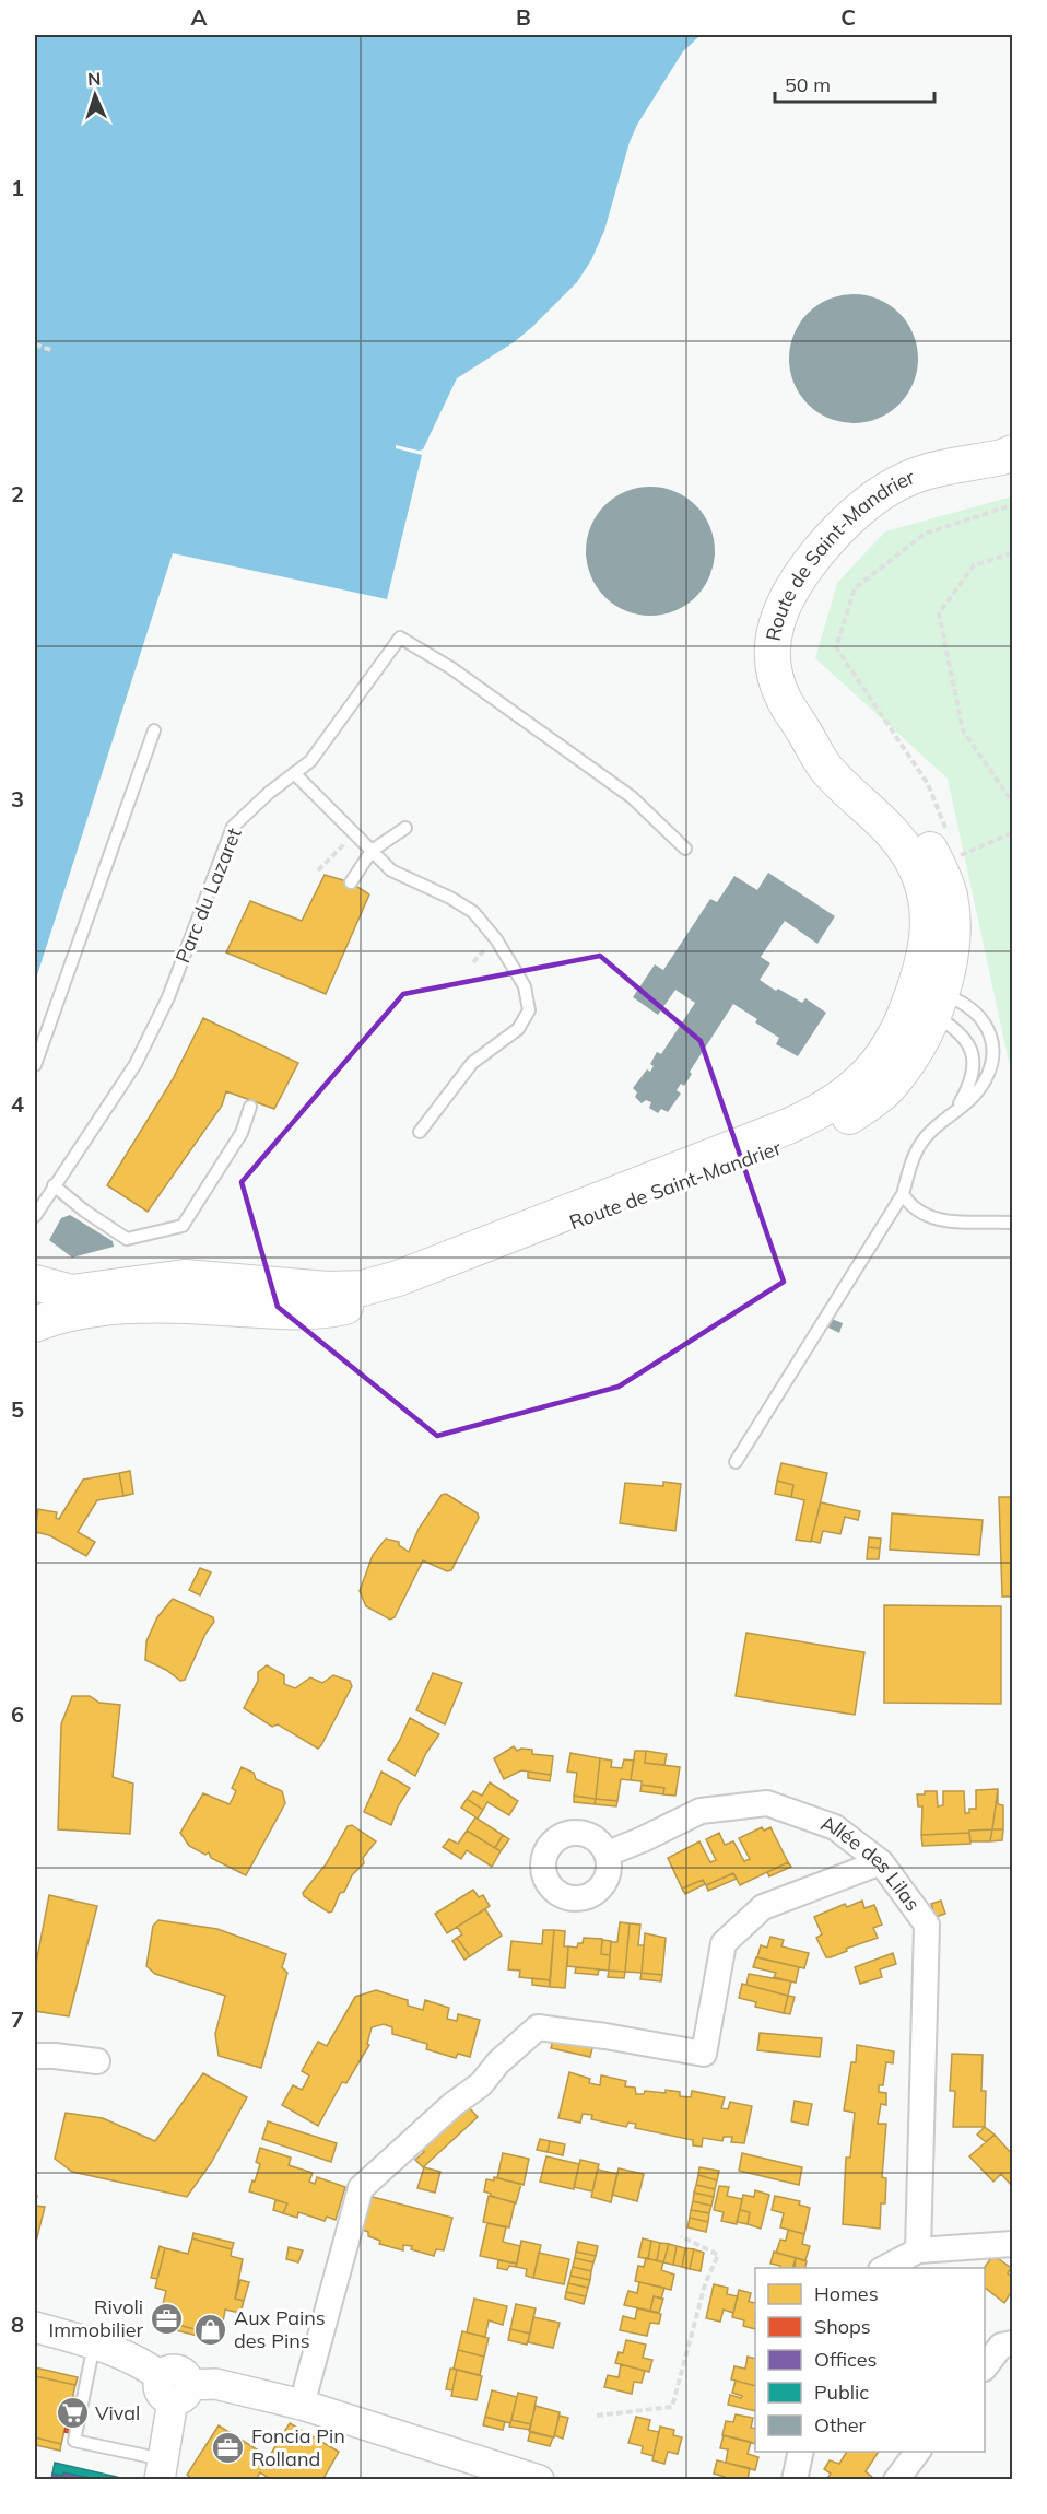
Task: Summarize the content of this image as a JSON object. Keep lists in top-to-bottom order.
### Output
{
  "streets": {
    "main road": ["Route de Saint-Mandrier"],
    "street": ["Allée des Lilas"],
    "lane": ["Parc du Lazaret"]
  },
  "places": {
    "office": ["Rivoli Immobilier", "Foncia Pin Rolland"],
    "shop": ["Aux Pains des Pins"],
    "supermarket": ["Vival"]
  },
  "legend": [
    "Homes",
    "Shops",
    "Offices",
    "Public",
    "Other"
  ],
  "scale_bar": "50 m",
  "north": "top",
  "grid": {
    "columns": ["A", "B", "C"],
    "rows": [
      "1",
      "2",
      "3",
      "4",
      "5",
      "6",
      "7",
      "8"
    ]
  }
}
